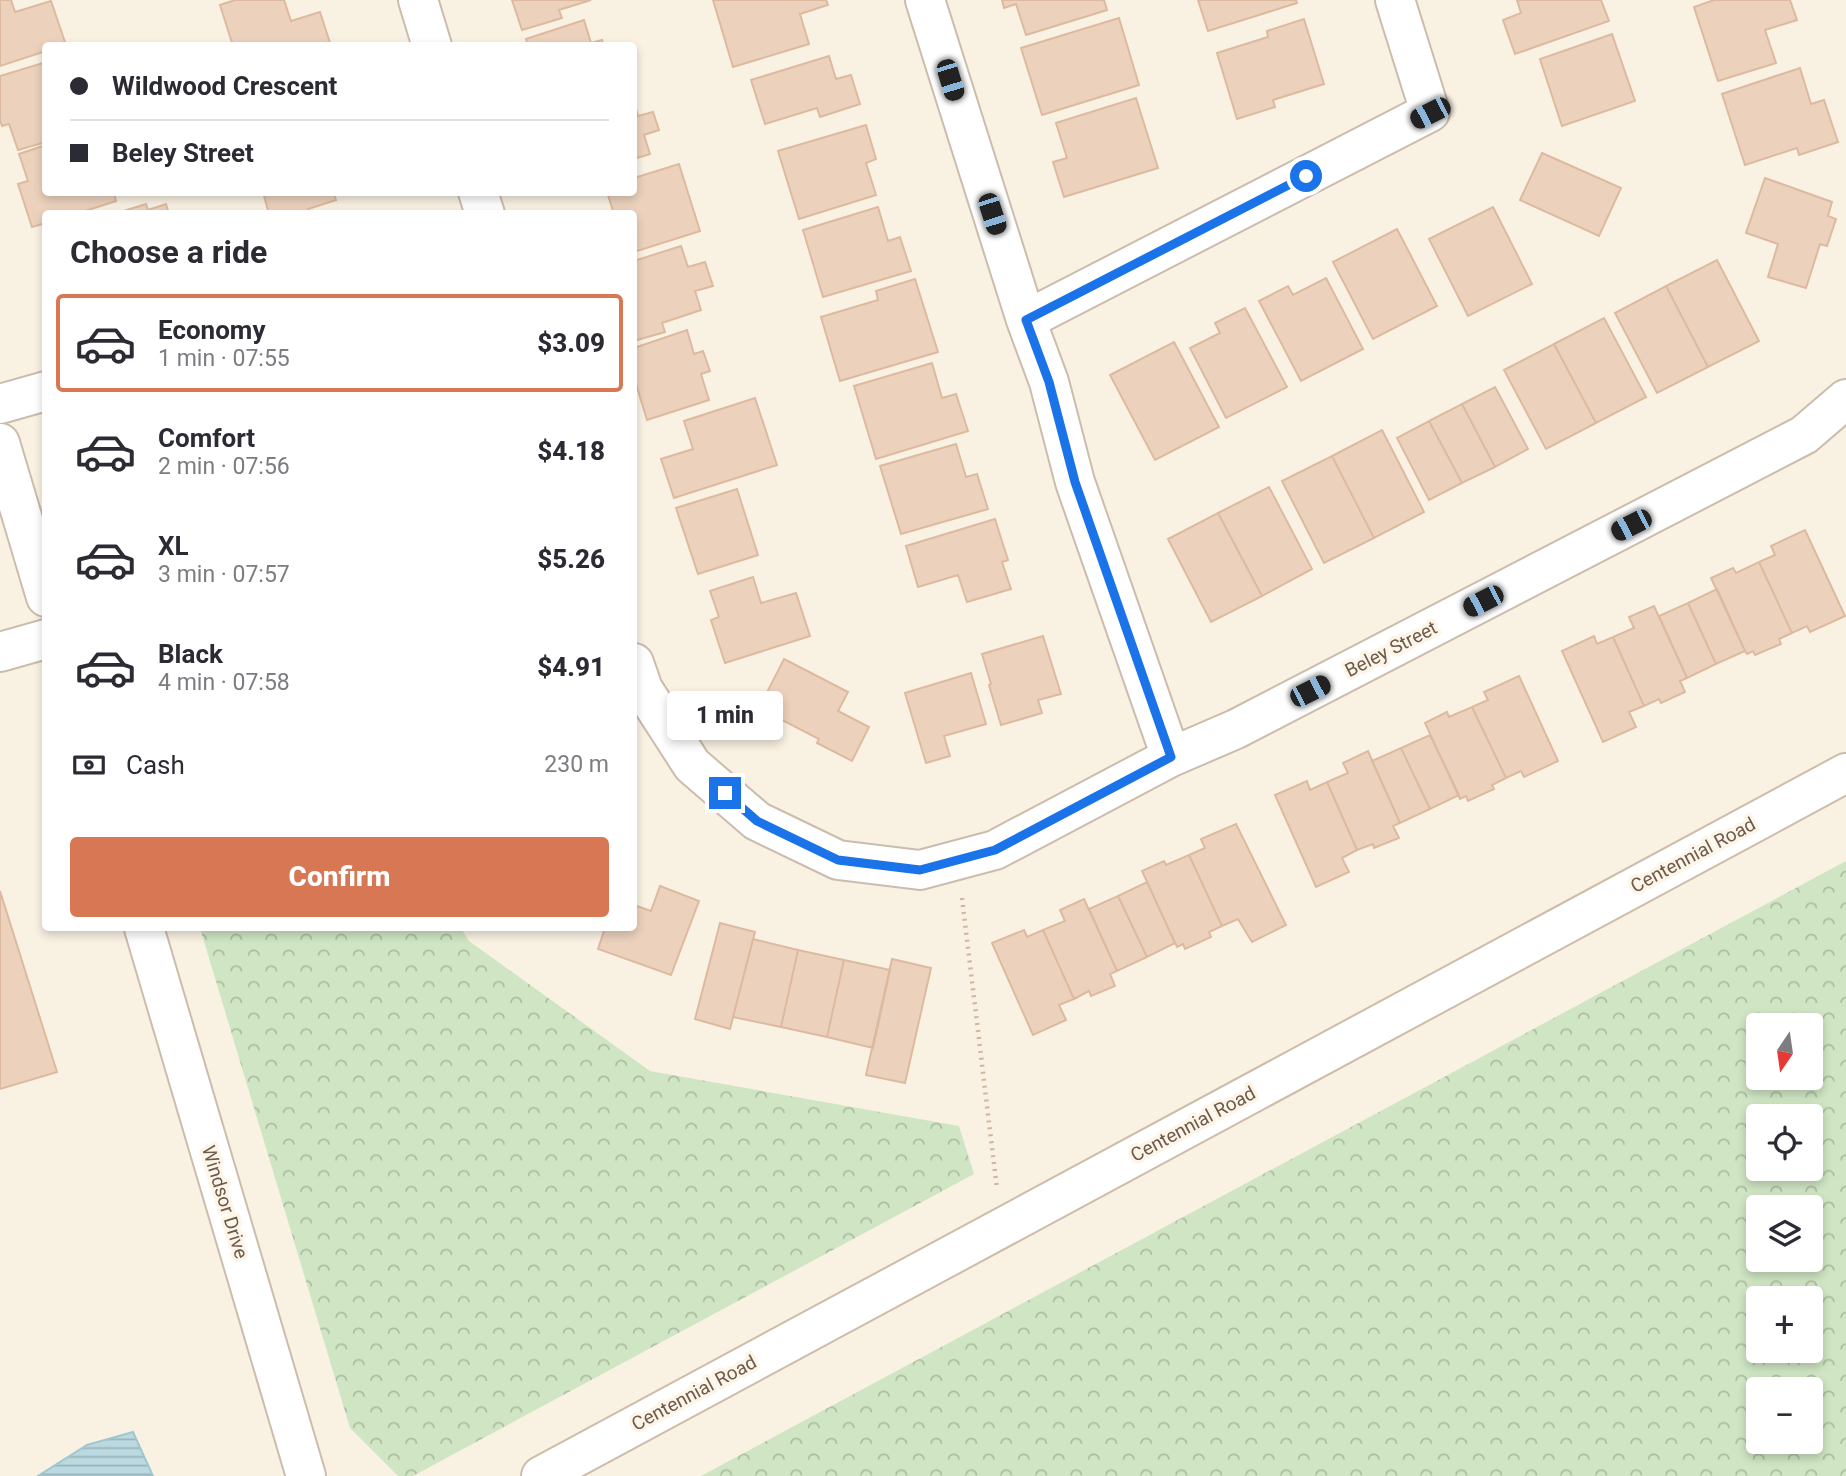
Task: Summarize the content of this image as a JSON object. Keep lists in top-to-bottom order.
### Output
{
  "streets": {
    "street": ["Beley Street", "Centennial Road", "Windsor Drive"]
  },
  "north": "bottom",
  "page": {
    "banner": ["Wildwood Crescent", "Beley Street"],
    "heading": "Choose a ride",
    "list": [
      {
        "name": "Economy",
        "note": "1 min · 07:55",
        "value": "$3.09"
      },
      {
        "name": "Comfort",
        "note": "2 min · 07:56",
        "value": "$4.18"
      },
      {
        "name": "XL",
        "note": "3 min · 07:57",
        "value": "$5.26"
      },
      {
        "name": "Black",
        "note": "4 min · 07:58",
        "value": "$4.91"
      }
    ],
    "bubble": "1 min",
    "pay": ["Cash", "230 m"],
    "buttons": "Confirm",
    "map_buttons": ["+", "−"]
  }
}
